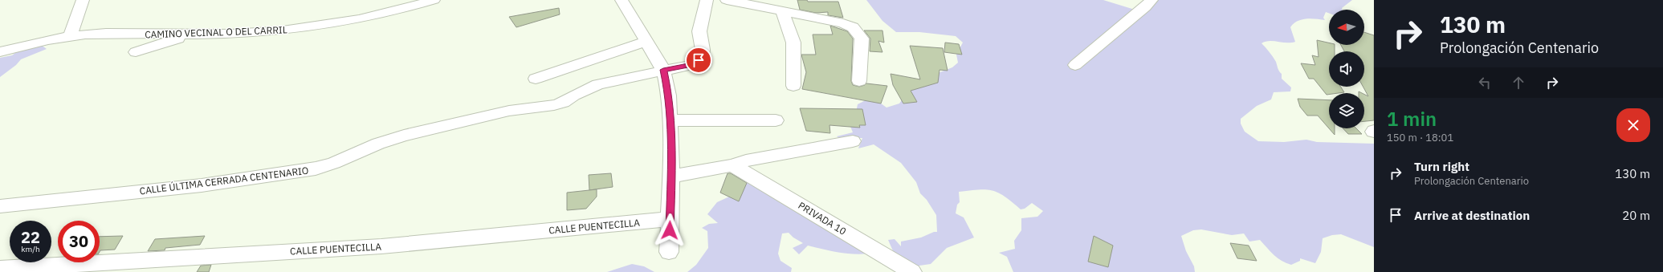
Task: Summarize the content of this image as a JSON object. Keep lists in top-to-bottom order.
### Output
{
  "streets": {
    "street": [
      "CAMINO VECINAL O DEL CARRIL",
      "CALLE ÚLTIMA CERRADA CENTENARIO",
      "PRIVADA 10",
      "CALLE PUENTECILLA"
    ]
  },
  "north": "left",
  "page": {
    "turn": ["130 m", "Prolongación Centenario"],
    "heading": ["1 min", "150 m · 18:01"],
    "list": [
      {
        "name": "Turn right",
        "note": "Prolongación Centenario",
        "value": "130 m"
      },
      {
        "name": "Arrive at destination",
        "value": "20 m"
      }
    ],
    "speed": "22 km/h",
    "limit": "30"
  }
}
